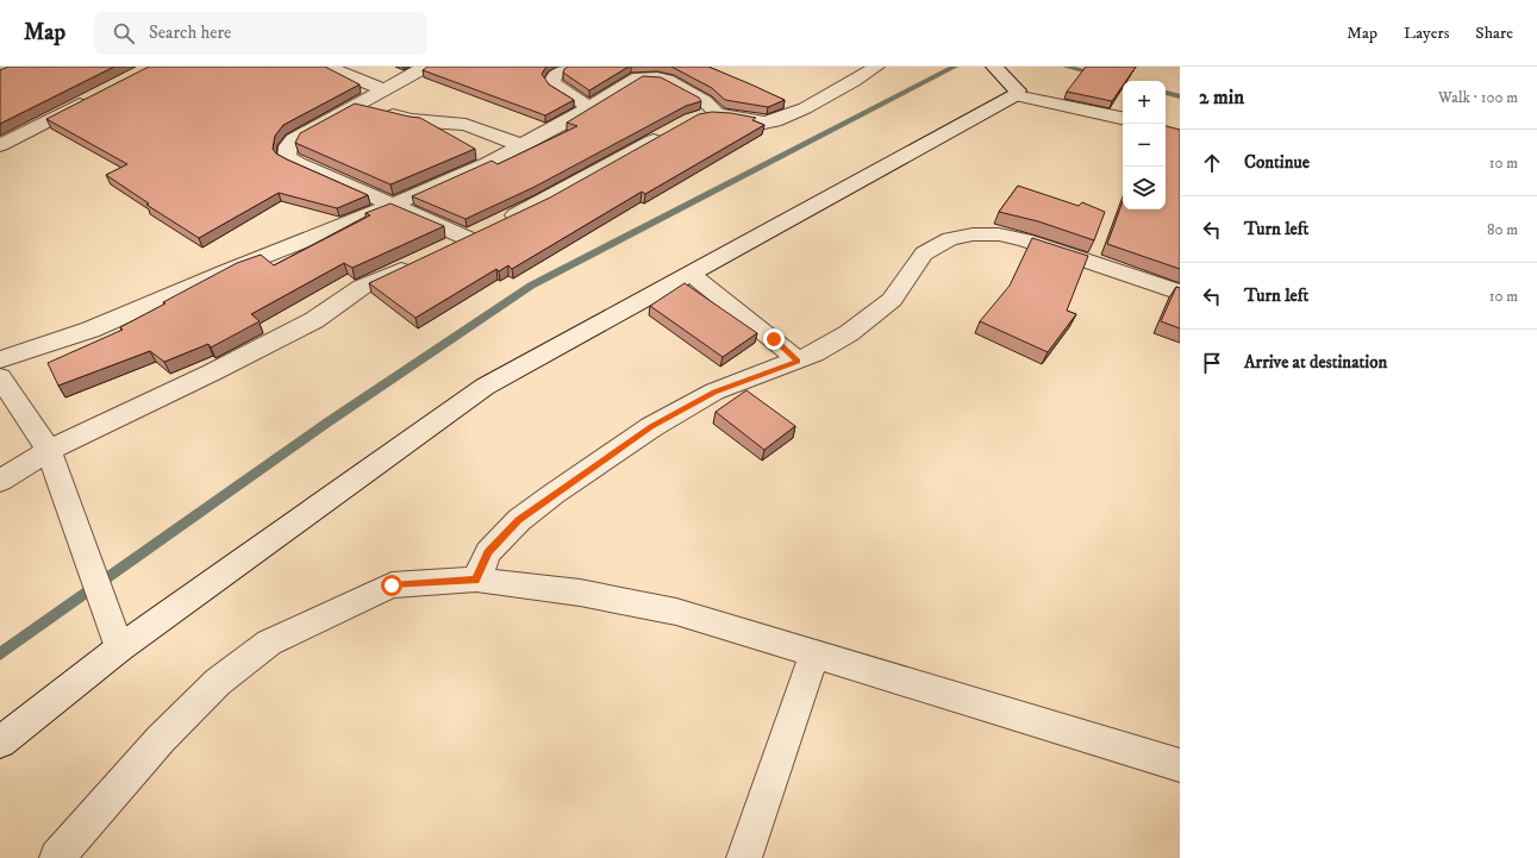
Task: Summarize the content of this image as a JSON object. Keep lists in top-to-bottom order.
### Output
{
  "page": {
    "header": "Map",
    "search": "Search here",
    "nav": ["Map", "Layers", "Share"],
    "heading": ["2 min", "Walk · 100 m"],
    "map_buttons": ["+", "−"],
    "list": [
      ["Continue", "10 m"],
      ["Turn left", "80 m"],
      ["Turn left", "10 m"],
      "Arrive at destination"
    ]
  }
}
